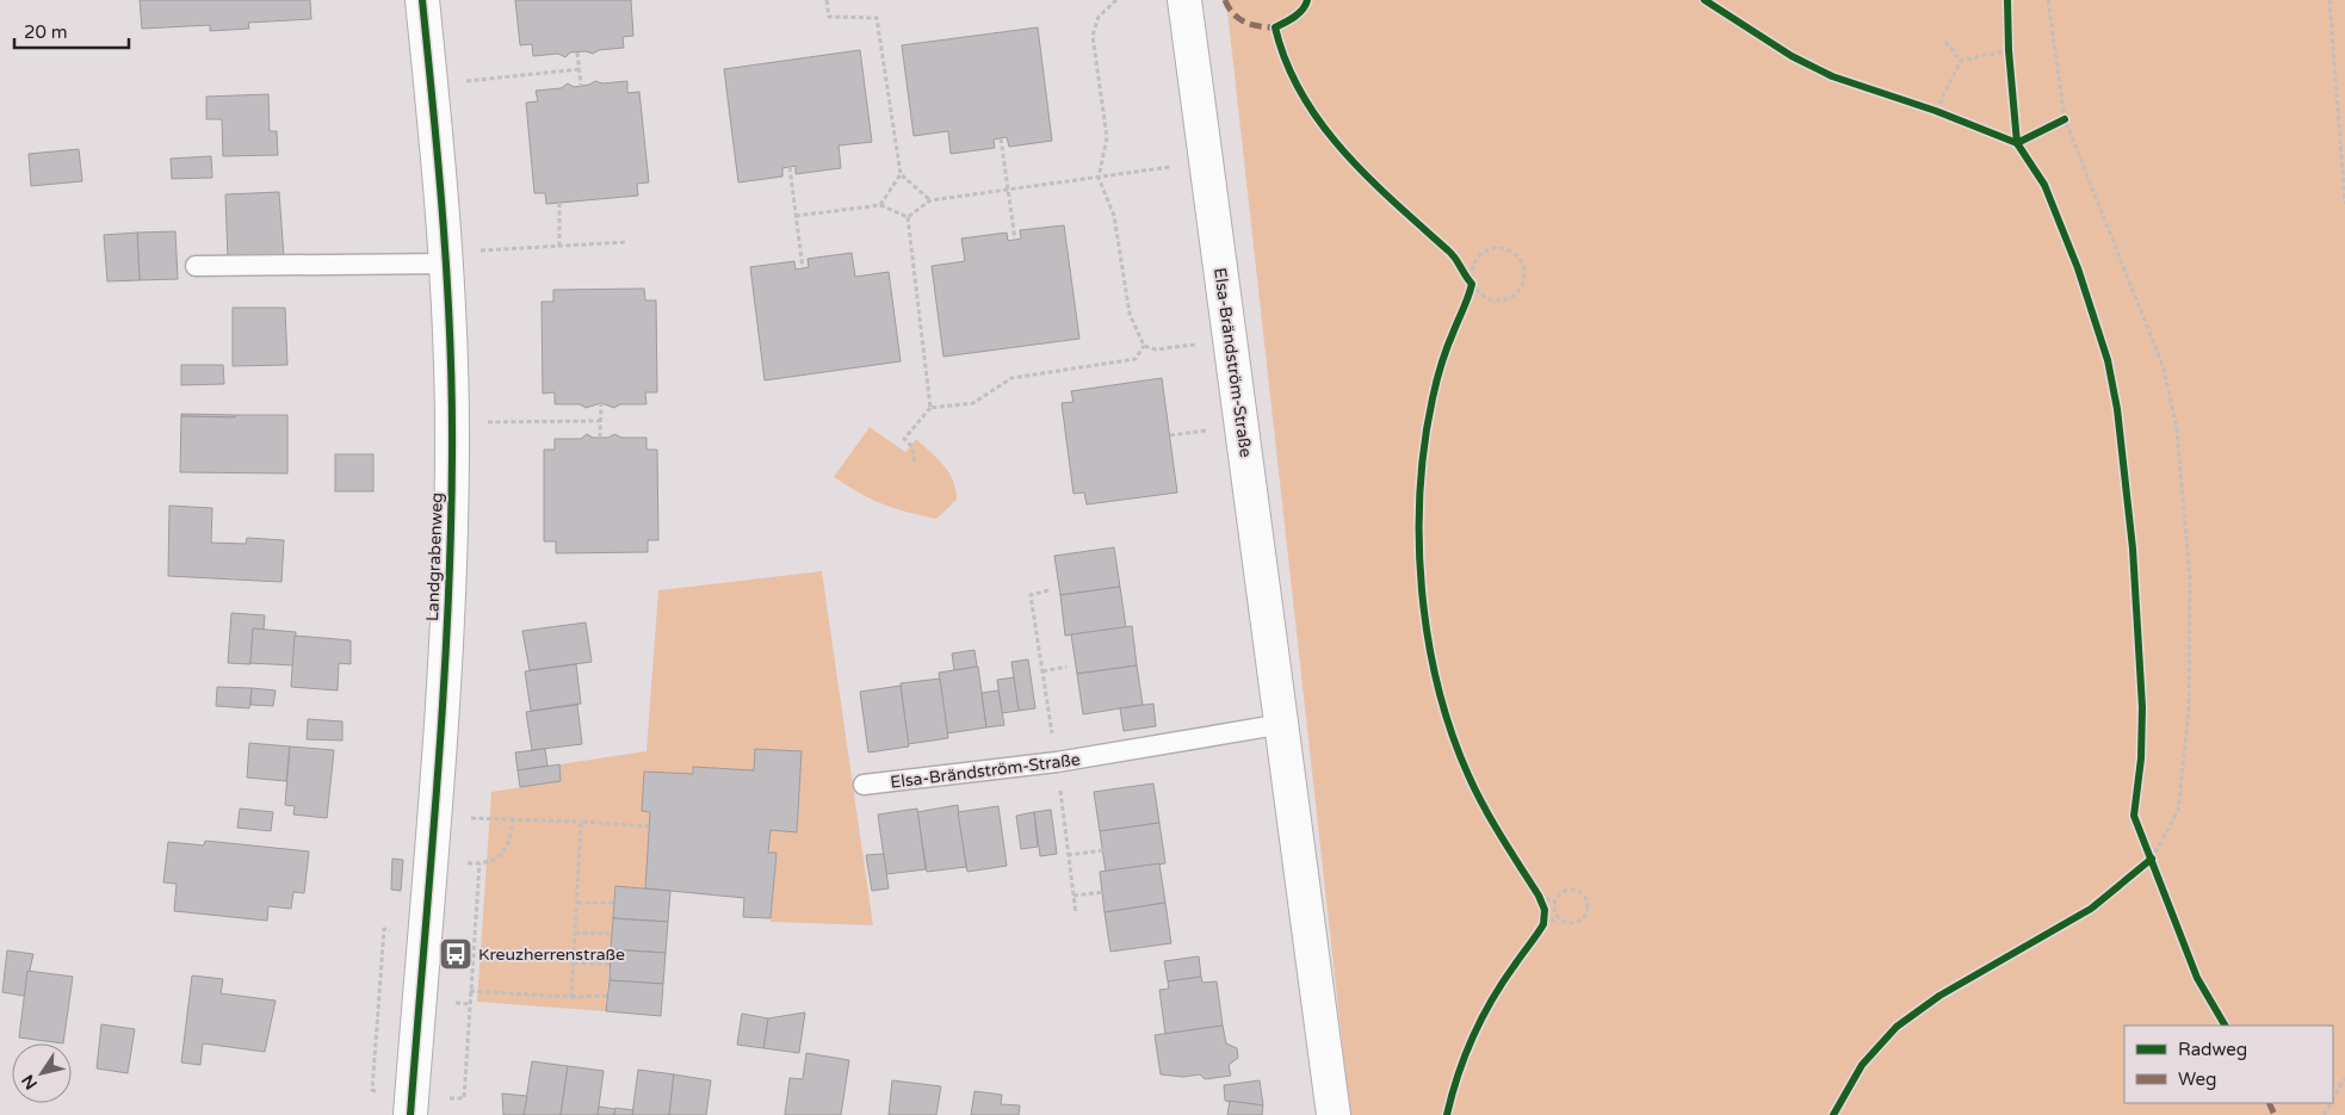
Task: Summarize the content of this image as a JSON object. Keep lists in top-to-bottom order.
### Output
{
  "streets": {
    "street": ["Elsa-Brändström-Straße", "Landgrabenweg"]
  },
  "places": {
    "bus stop": ["Kreuzherrenstraße"]
  },
  "legend": ["Radweg", "Weg"],
  "scale_bar": "20 m",
  "north": "bottom left"
}
